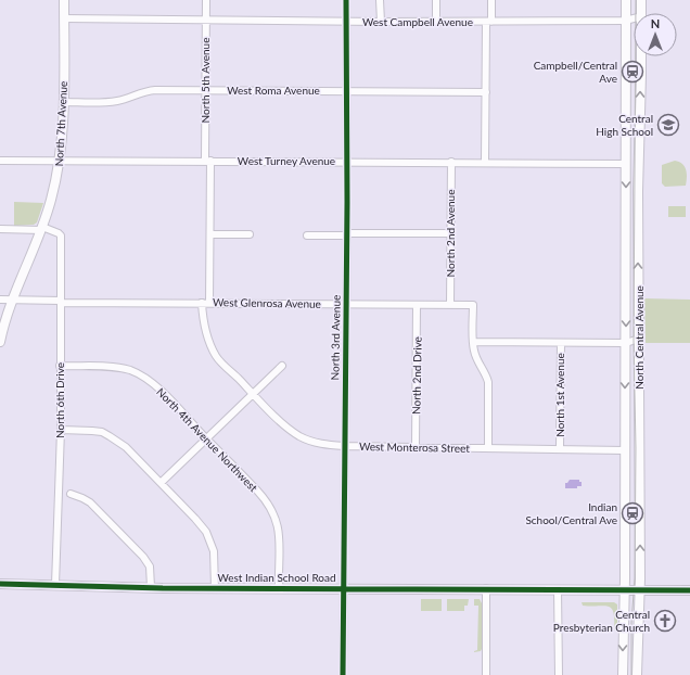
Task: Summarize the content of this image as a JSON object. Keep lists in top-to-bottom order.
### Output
{
  "streets": {
    "main road": ["North 7th Avenue", "North Central Avenue", "West Indian School Road"],
    "street": [
      "West Campbell Avenue",
      "North 5th Avenue",
      "West Roma Avenue",
      "West Turney Avenue",
      "North 2nd Avenue",
      "West Glenrosa Avenue",
      "North 3rd Avenue",
      "North 2nd Drive",
      "North 1st Avenue",
      "North 6th Drive",
      "North 4th Avenue Northwest",
      "West Monterosa Street"
    ]
  },
  "crossings": [
    ["West Campbell Avenue", "North 5th Avenue"],
    ["West Campbell Avenue", "North 7th Avenue"],
    ["West Campbell Avenue", "North 3rd Avenue"],
    ["West Campbell Avenue", "North Central Avenue"],
    ["North 5th Avenue", "West Roma Avenue"],
    ["North 5th Avenue", "West Turney Avenue"],
    ["North 5th Avenue", "West Glenrosa Avenue"],
    ["West Roma Avenue", "North 7th Avenue"],
    ["West Roma Avenue", "North 3rd Avenue"],
    ["North 7th Avenue", "West Turney Avenue"],
    ["North 7th Avenue", "West Glenrosa Avenue"],
    ["North 7th Avenue", "North 6th Drive"],
    ["West Turney Avenue", "North 2nd Avenue"],
    ["West Turney Avenue", "North 3rd Avenue"],
    ["West Turney Avenue", "North Central Avenue"],
    ["North 2nd Avenue", "West Glenrosa Avenue"],
    ["West Glenrosa Avenue", "North 3rd Avenue"],
    ["West Glenrosa Avenue", "North 2nd Drive"],
    ["West Glenrosa Avenue", "North 6th Drive"],
    ["West Glenrosa Avenue", "West Monterosa Street"],
    ["North 3rd Avenue", "West Monterosa Street"],
    ["North 3rd Avenue", "West Indian School Road"],
    ["North Central Avenue", "West Monterosa Street"],
    ["North Central Avenue", "West Indian School Road"],
    ["North 2nd Drive", "West Monterosa Street"],
    ["North 1st Avenue", "West Monterosa Street"],
    ["North 6th Drive", "North 4th Avenue Northwest"],
    ["North 6th Drive", "West Indian School Road"],
    ["North 4th Avenue Northwest", "West Indian School Road"]
  ],
  "places": {
    "station": ["Campbell/Central Ave", "Indian School/Central Ave"],
    "school or university": ["Central High School"],
    "church": ["Central Presbyterian Church"]
  },
  "north": "top"
}
